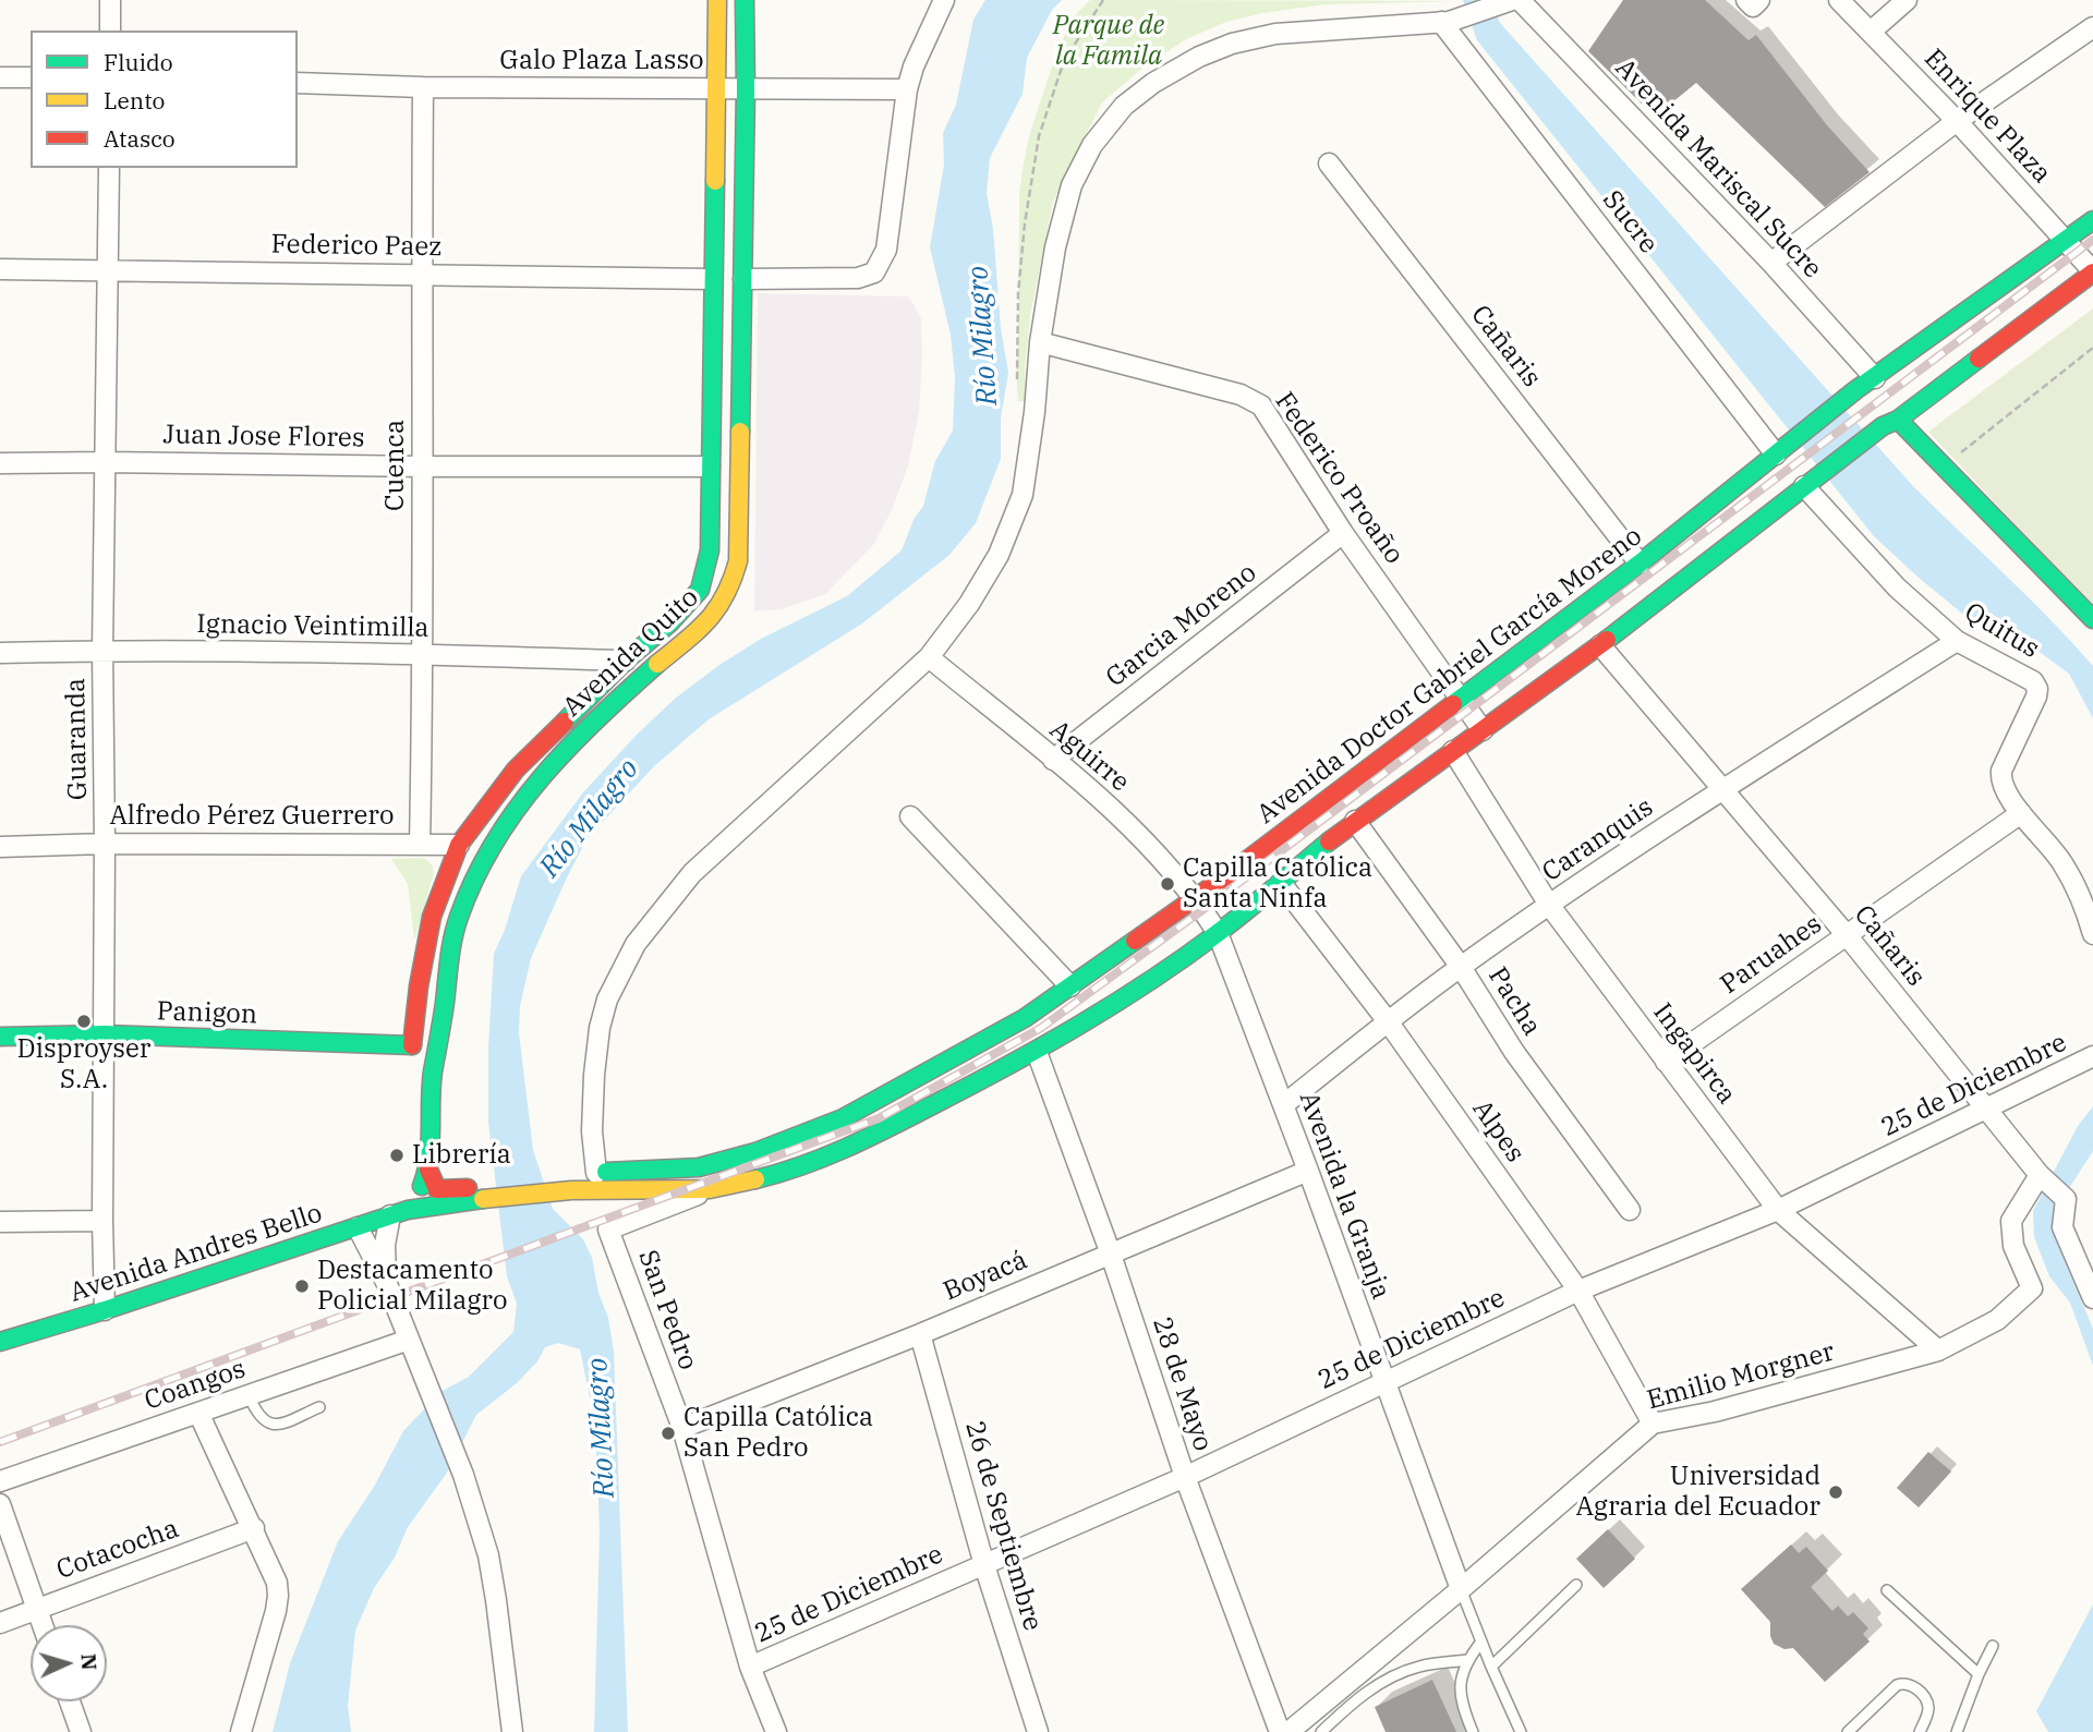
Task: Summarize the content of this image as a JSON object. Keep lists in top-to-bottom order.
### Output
{
  "streets": {
    "main road": [
      "Avenida Quito",
      "Avenida Doctor Gabriel García Moreno",
      "Panigon",
      "Avenida Andres Bello"
    ],
    "street": [
      "Galo Plaza Lasso",
      "Enrique Plaza",
      "Avenida Mariscal Sucre",
      "Sucre",
      "Federico Paez",
      "Cañaris",
      "Juan Jose Flores",
      "Cuenca",
      "Federico Proaño",
      "Garcia Moreno",
      "Ignacio Veintimilla",
      "Quitus",
      "Guaranda",
      "Aguirre",
      "Alfredo Pérez Guerrero",
      "Caranquis",
      "Paruahes",
      "Pacha",
      "Ingapirca",
      "25 de Diciembre",
      "Alpes",
      "Avenida la Granja",
      "Boyacá",
      "San Pedro",
      "Emilio Morgner",
      "28 de Mayo",
      "Coangos",
      "26 de Septiembre",
      "Cotacocha"
    ]
  },
  "crossings": [
    ["Galo Plaza Lasso", "Cuenca"],
    ["Galo Plaza Lasso", "Avenida Quito"],
    ["Enrique Plaza", "Avenida Doctor Gabriel García Moreno"],
    ["Avenida Mariscal Sucre", "Avenida Doctor Gabriel García Moreno"],
    ["Sucre", "Avenida Doctor Gabriel García Moreno"],
    ["Federico Paez", "Cuenca"],
    ["Federico Paez", "Avenida Quito"],
    ["Federico Paez", "Guaranda"],
    ["Cañaris", "Avenida Doctor Gabriel García Moreno"],
    ["Cañaris", "Caranquis"],
    ["Cañaris", "Paruahes"],
    ["Cañaris", "25 de Diciembre"],
    ["Cañaris", "Emilio Morgner"],
    ["Juan Jose Flores", "Cuenca"],
    ["Juan Jose Flores", "Avenida Quito"],
    ["Juan Jose Flores", "Guaranda"],
    ["Cuenca", "Ignacio Veintimilla"],
    ["Cuenca", "Alfredo Pérez Guerrero"],
    ["Federico Proaño", "Garcia Moreno"],
    ["Federico Proaño", "Avenida Doctor Gabriel García Moreno"],
    ["Garcia Moreno", "Aguirre"],
    ["Ignacio Veintimilla", "Avenida Quito"],
    ["Ignacio Veintimilla", "Guaranda"],
    ["Quitus", "Avenida Doctor Gabriel García Moreno"],
    ["Quitus", "Caranquis"],
    ["Quitus", "Paruahes"],
    ["Avenida Quito", "Alfredo Pérez Guerrero"],
    ["Avenida Quito", "Panigon"],
    ["Avenida Quito", "Avenida Andres Bello"],
    ["Avenida Doctor Gabriel García Moreno", "Aguirre"],
    ["Avenida Doctor Gabriel García Moreno", "Pacha"],
    ["Avenida Doctor Gabriel García Moreno", "Ingapirca"],
    ["Avenida Doctor Gabriel García Moreno", "Alpes"],
    ["Avenida Doctor Gabriel García Moreno", "Avenida la Granja"],
    ["Avenida Doctor Gabriel García Moreno", "Avenida Andres Bello"],
    ["Avenida Doctor Gabriel García Moreno", "San Pedro"],
    ["Avenida Doctor Gabriel García Moreno", "28 de Mayo"],
    ["Guaranda", "Alfredo Pérez Guerrero"],
    ["Guaranda", "Panigon"],
    ["Guaranda", "Avenida Andres Bello"],
    ["Aguirre", "Avenida la Granja"],
    ["Caranquis", "Pacha"],
    ["Caranquis", "Ingapirca"],
    ["Caranquis", "Alpes"],
    ["Caranquis", "Avenida la Granja"],
    ["Paruahes", "Ingapirca"],
    ["Ingapirca", "25 de Diciembre"],
    ["Ingapirca", "Emilio Morgner"],
    ["25 de Diciembre", "Alpes"],
    ["25 de Diciembre", "Avenida la Granja"],
    ["25 de Diciembre", "San Pedro"],
    ["25 de Diciembre", "28 de Mayo"],
    ["25 de Diciembre", "26 de Septiembre"],
    ["Alpes", "Emilio Morgner"],
    ["Avenida la Granja", "Boyacá"],
    ["Avenida la Granja", "Emilio Morgner"],
    ["Boyacá", "San Pedro"],
    ["Boyacá", "28 de Mayo"],
    ["Boyacá", "26 de Septiembre"]
  ],
  "water": ["Río Milagro"],
  "parks": ["Parque de la Famila"],
  "places": [
    "Capilla Católica Santa Ninfa",
    "Disproyser S.A.",
    "Librería",
    "Destacamento Policial Milagro",
    "Capilla Católica San Pedro",
    "Universidad Agraria del Ecuador"
  ],
  "legend": ["Fluido", "Lento", "Atasco"],
  "north": "right"
}
